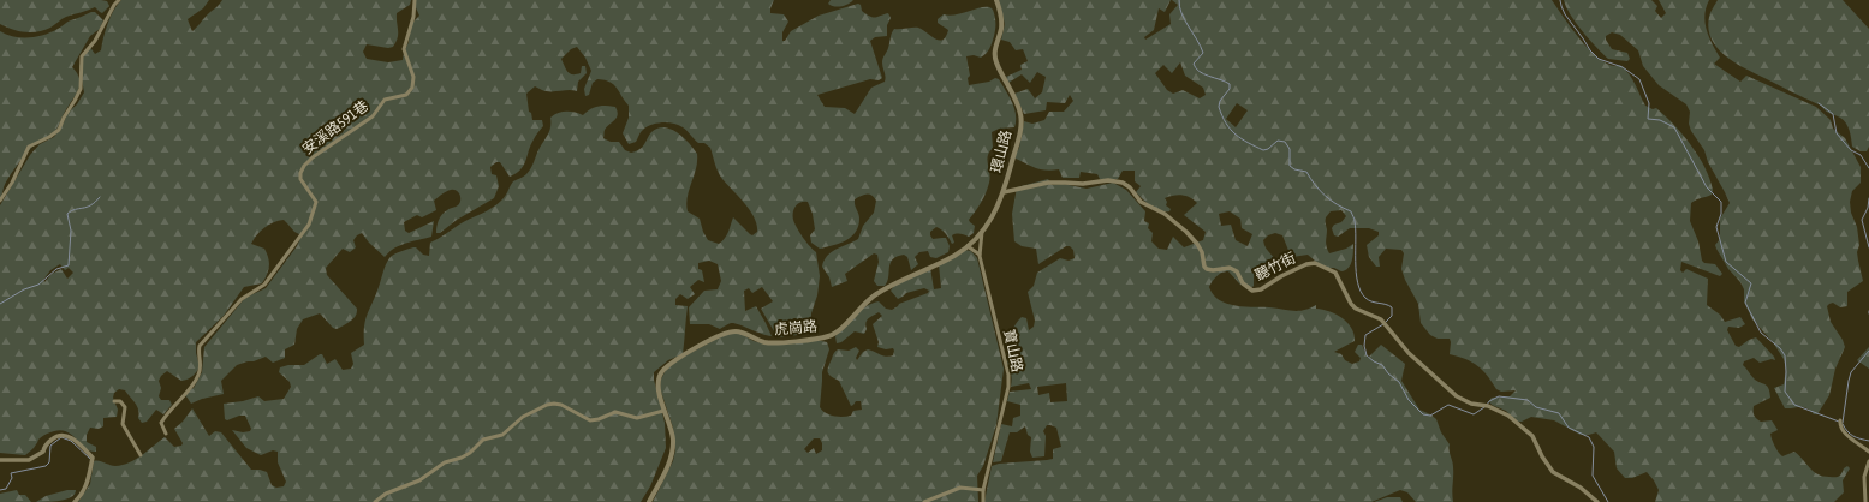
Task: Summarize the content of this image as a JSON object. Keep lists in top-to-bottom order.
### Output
{
  "streets": {
    "main road": ["環山路", "虎崗路"],
    "street": ["安溪路591巷", "聽竹街", "寶山路"]
  },
  "crossings": [
    ["環山路", "聽竹街"],
    ["環山路", "虎崗路"],
    ["環山路", "寶山路"]
  ]
}
